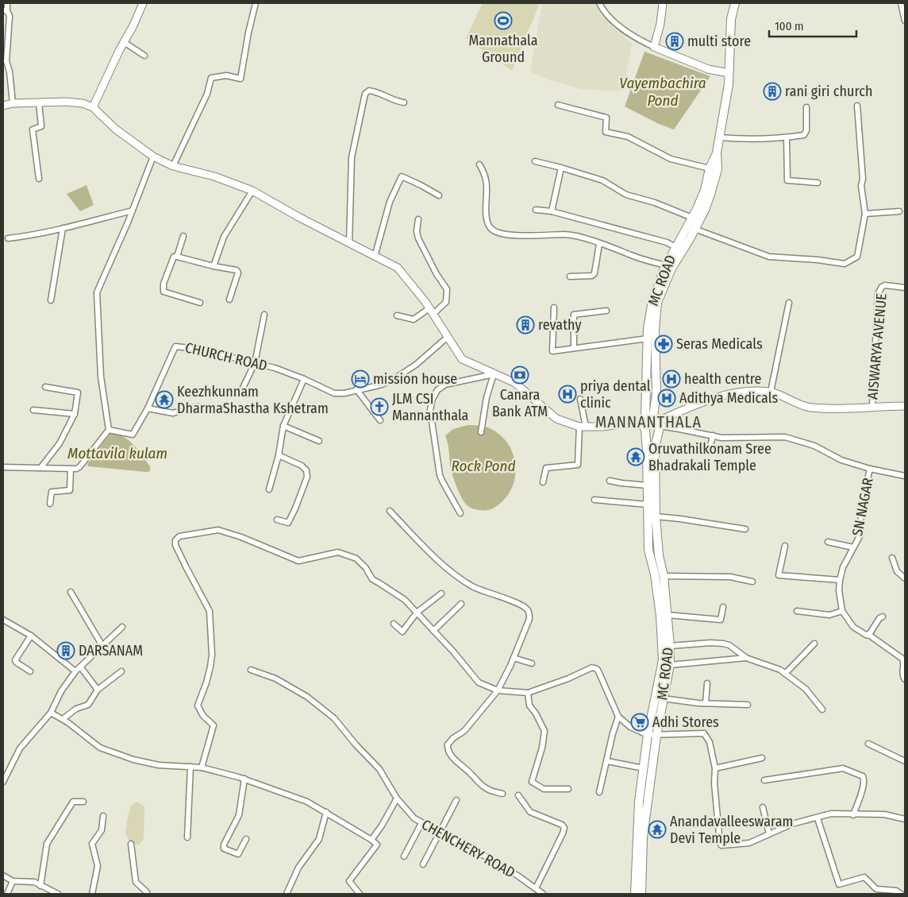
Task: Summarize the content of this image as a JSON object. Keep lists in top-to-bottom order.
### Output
{
  "streets": {
    "main road": ["MC ROAD"],
    "street": [
      "AISWARYA AVENUE",
      "CHURCH ROAD",
      "SN NAGAR",
      "CHENCHERY ROAD"
    ]
  },
  "crossings": [
    ["MC ROAD", "SN NAGAR"]
  ],
  "districts": ["MANNANTHALA"],
  "water": ["Vayembachira Pond", "Mottavila kulam", "Rock Pond"],
  "places": {
    "sports": ["Mannathala Ground"],
    "building": [
      "multi store",
      "rani giri church",
      "revathy",
      "DARSANAM"
    ],
    "pharmacy": ["Seras Medicals"],
    "bank": ["Canara Bank ATM"],
    "hotel": ["mission house"],
    "hospital": ["health centre", "priya dental clinic", "Adithya Medicals"],
    "temple": ["Keezhkunnam DharmaShastha Kshetram", "Oruvathilkonam Sree Bhadrakali Temple", "Anandavalleeswaram Devi Temple"],
    "church": ["JLM CSI Mannanthala"],
    "supermarket": ["Adhi Stores"]
  },
  "scale_bar": "100 m"
}
